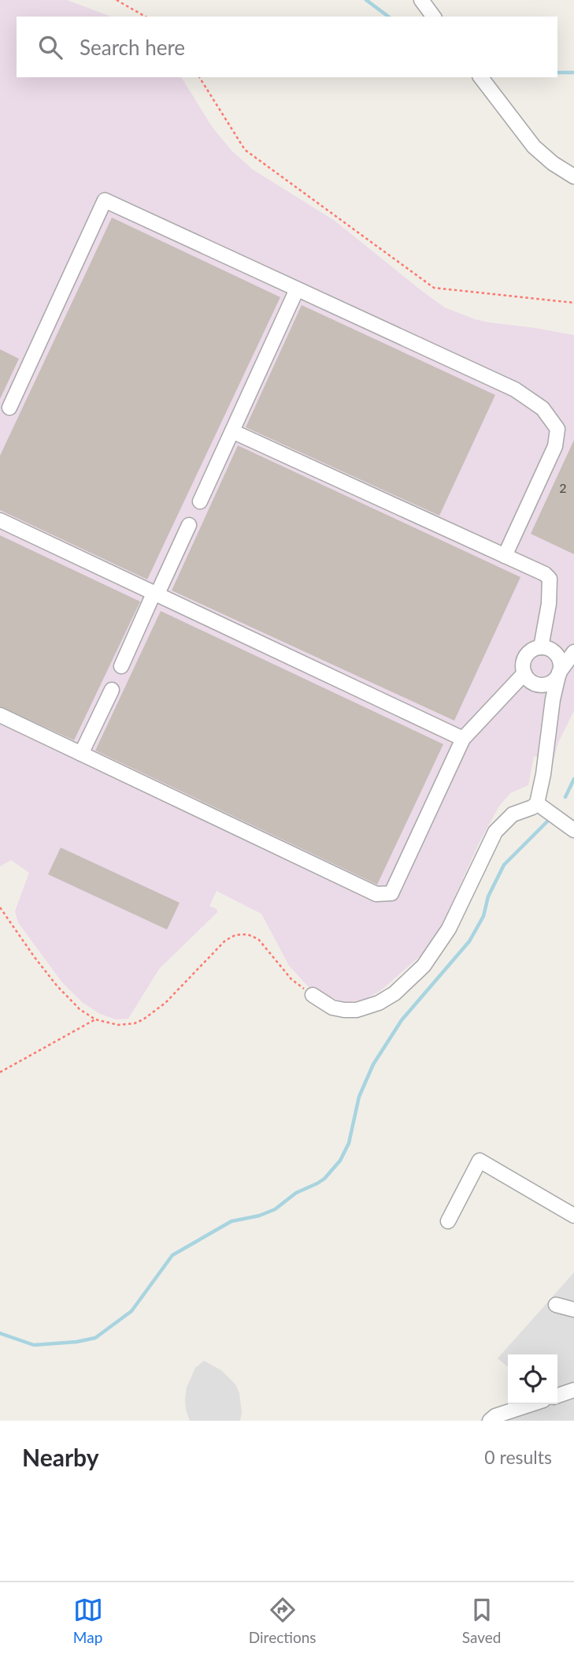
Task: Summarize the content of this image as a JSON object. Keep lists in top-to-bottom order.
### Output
{
  "house_numbers": ["2"],
  "page": {
    "search": "Search here",
    "heading": ["Nearby", "0 results"],
    "nav": ["Map", "Directions", "Saved"]
  }
}
